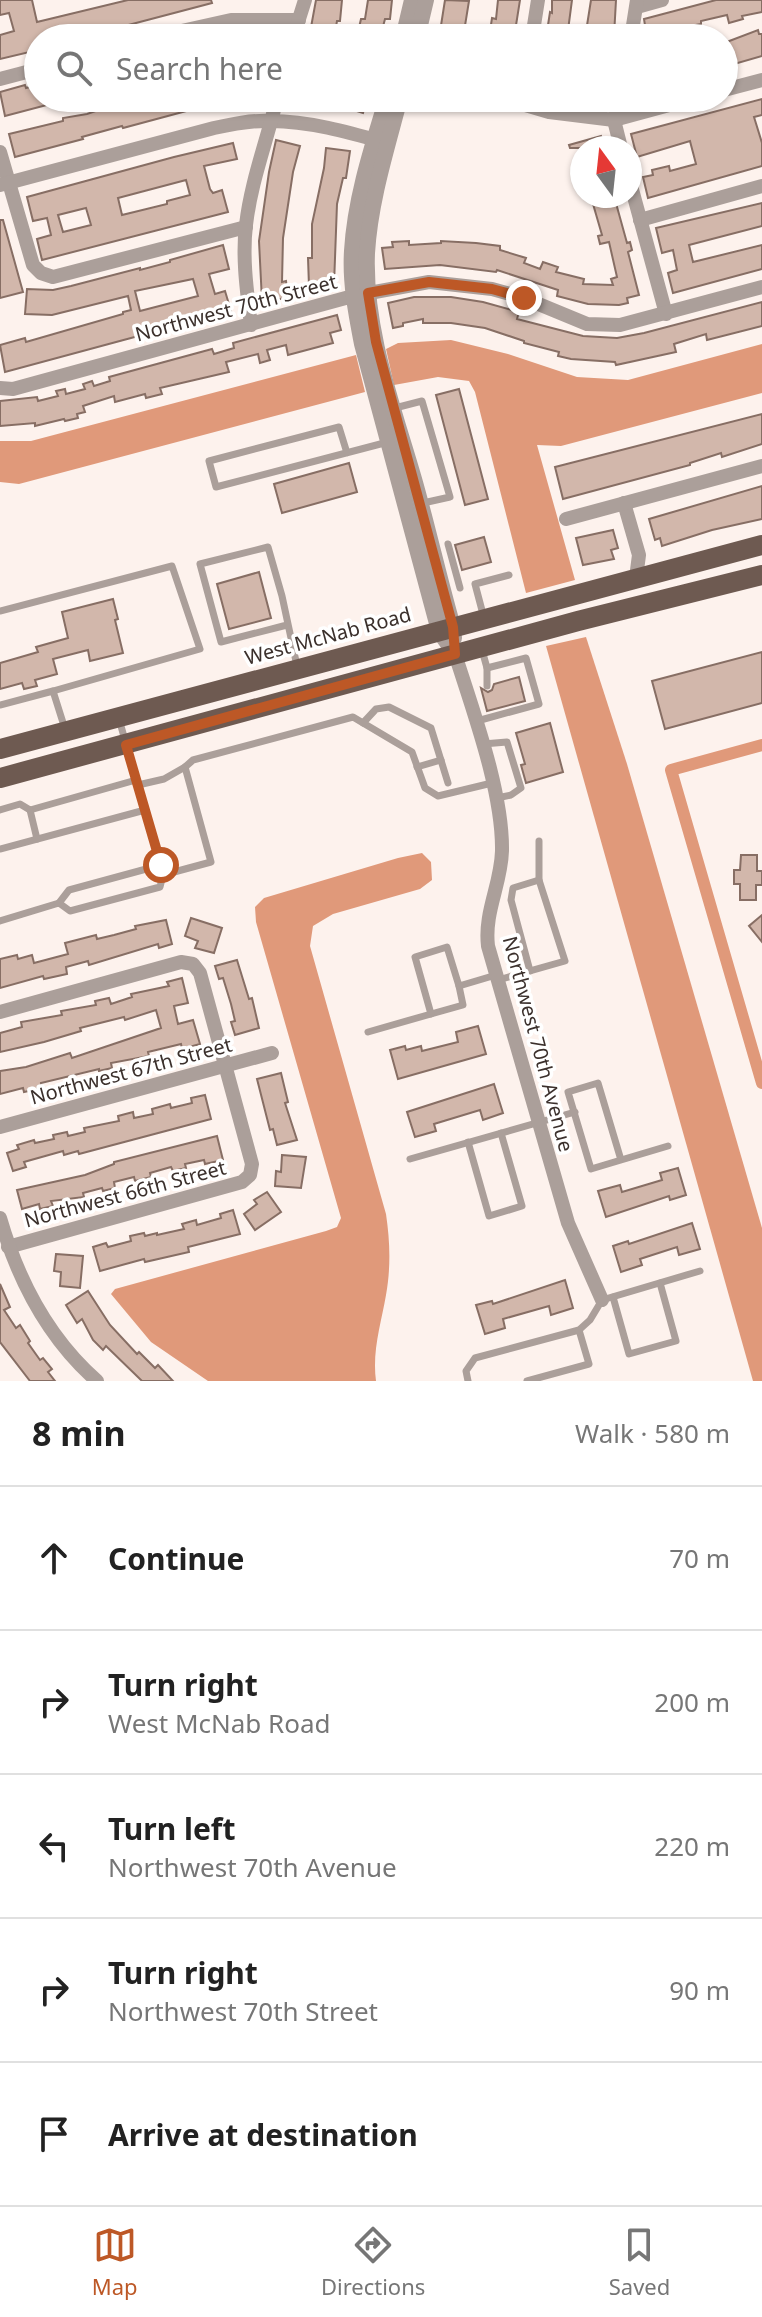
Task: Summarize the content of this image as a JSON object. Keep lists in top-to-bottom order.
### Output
{
  "streets": {
    "main road": ["West McNab Road"],
    "street": [
      "Northwest 70th Street",
      "Northwest 70th Avenue",
      "Northwest 67th Street",
      "Northwest 66th Street"
    ]
  },
  "crossings": [
    ["Northwest 70th Street", "Northwest 70th Avenue"],
    ["West McNab Road", "Northwest 70th Avenue"],
    ["Northwest 67th Street", "Northwest 66th Street"]
  ],
  "north": "top",
  "page": {
    "search": "Search here",
    "heading": ["8 min", "Walk · 580 m"],
    "list": [
      ["Continue", "70 m"],
      ["Turn right", "West McNab Road", "200 m"],
      ["Turn left", "Northwest 70th Avenue", "220 m"],
      ["Turn right", "Northwest 70th Street", "90 m"],
      "Arrive at destination"
    ],
    "nav": ["Map", "Directions", "Saved"]
  }
}
